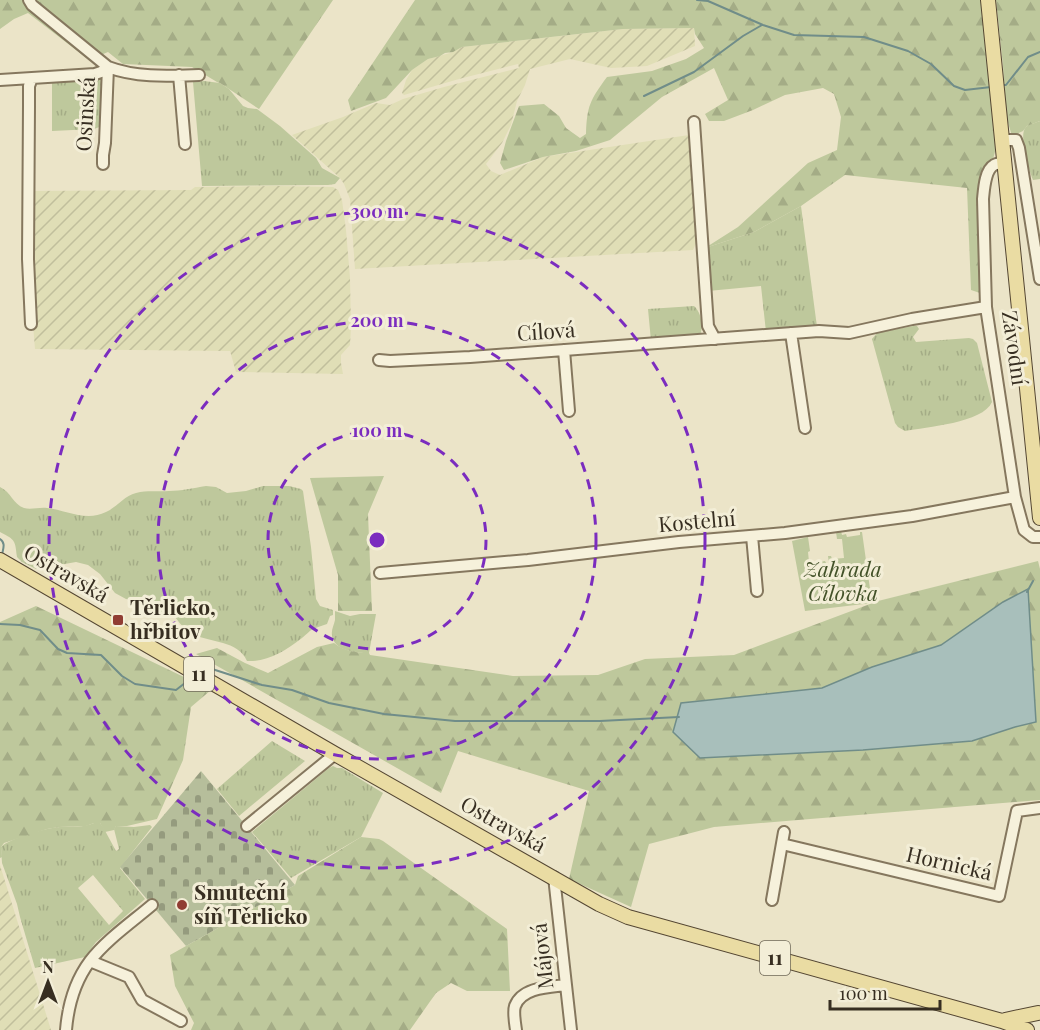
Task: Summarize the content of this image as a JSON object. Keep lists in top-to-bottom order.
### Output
{
  "streets": {
    "main road": ["Závodní", "Ostravská", "11"],
    "street": [
      "Osinská",
      "Cílová",
      "Kostelní",
      "Hornická",
      "Májová"
    ]
  },
  "crossings": [
    ["Cílová", "Závodní"],
    ["Závodní", "Kostelní"],
    ["Ostravská", "Májová"]
  ],
  "parks": ["Zahrada Cílovka"],
  "places": {
    "transit": ["Těrlicko, hřbitov"],
    "other": ["Smuteční síň Těrlicko"]
  },
  "scale_bar": "100 m",
  "north": "top",
  "rings": ["300 m", "200 m", "100 m"]
}
